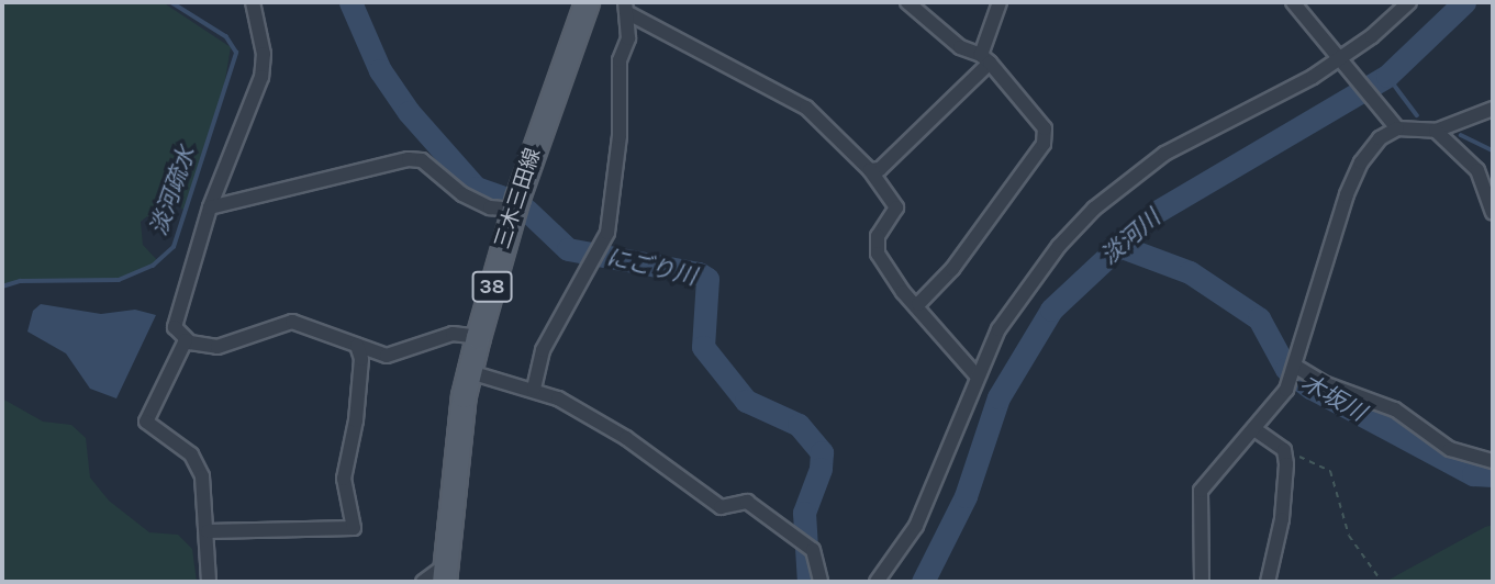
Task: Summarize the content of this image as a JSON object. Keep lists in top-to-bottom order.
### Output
{
  "streets": {
    "main road": ["三木三田線", "38"]
  },
  "water": [
    "淡河疏水",
    "淡河川",
    "にごり川",
    "木坂川"
  ]
}
